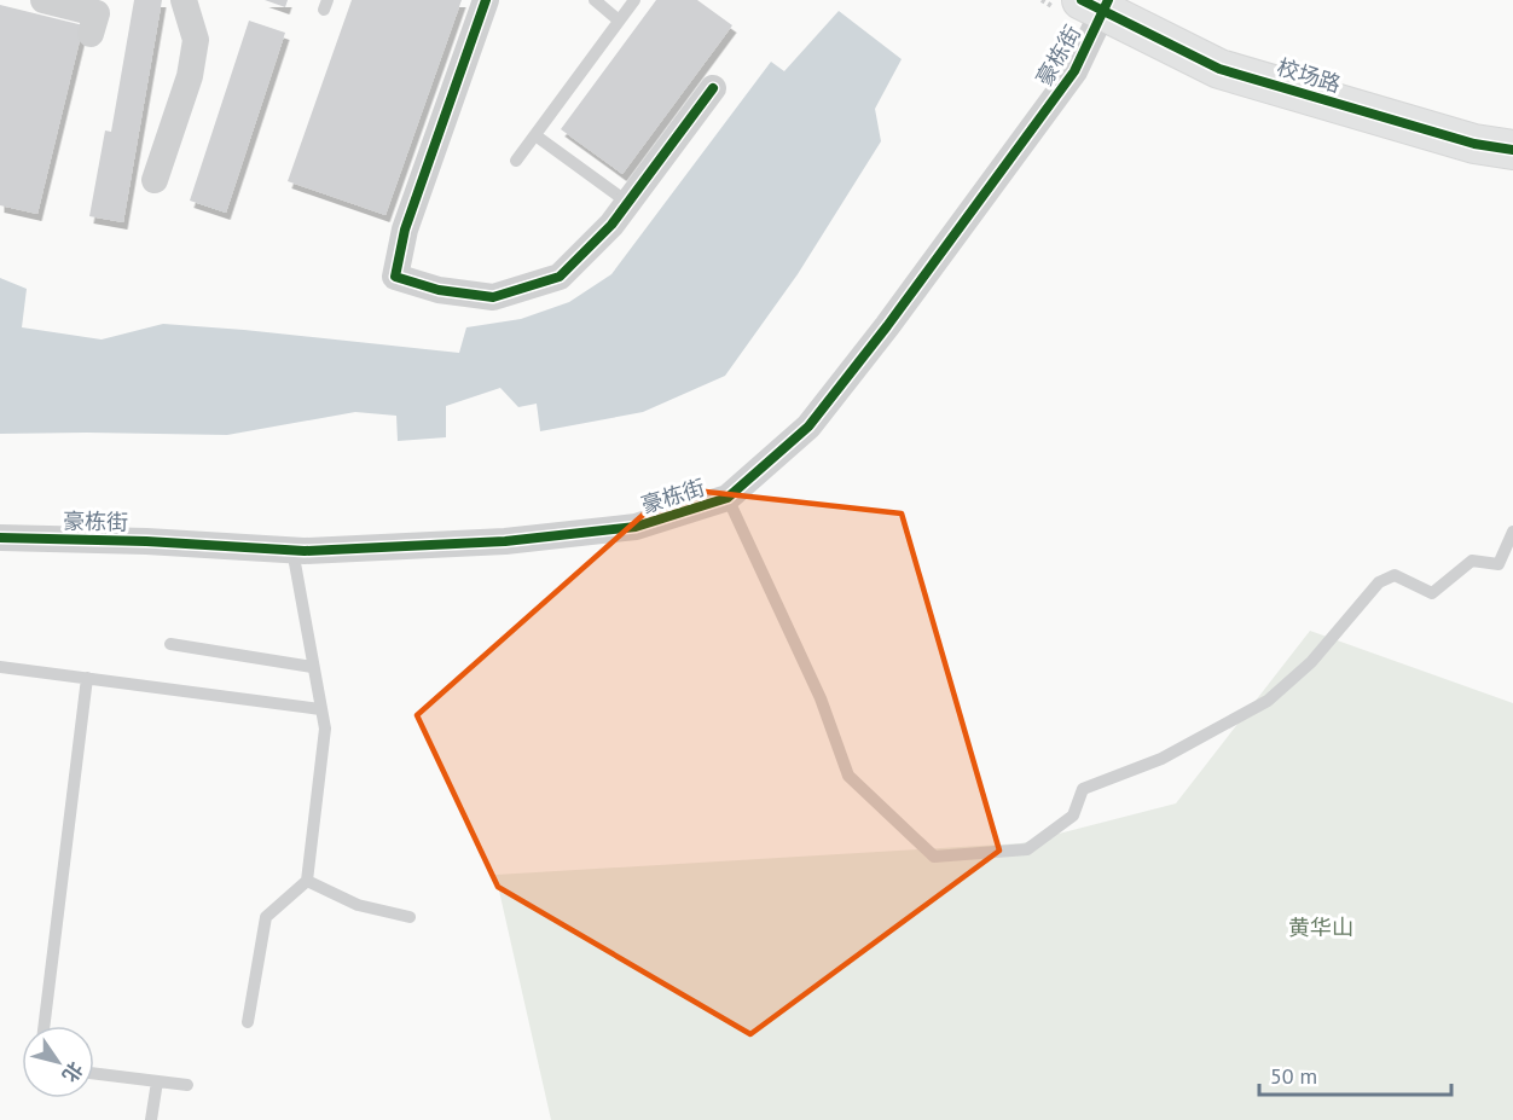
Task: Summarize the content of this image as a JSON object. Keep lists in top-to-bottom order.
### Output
{
  "streets": {
    "street": ["豪栋街", "校场路"]
  },
  "crossings": [
    ["豪栋街", "校场路"]
  ],
  "parks": ["黄华山"],
  "scale_bar": "50 m",
  "north": "bottom right"
}
